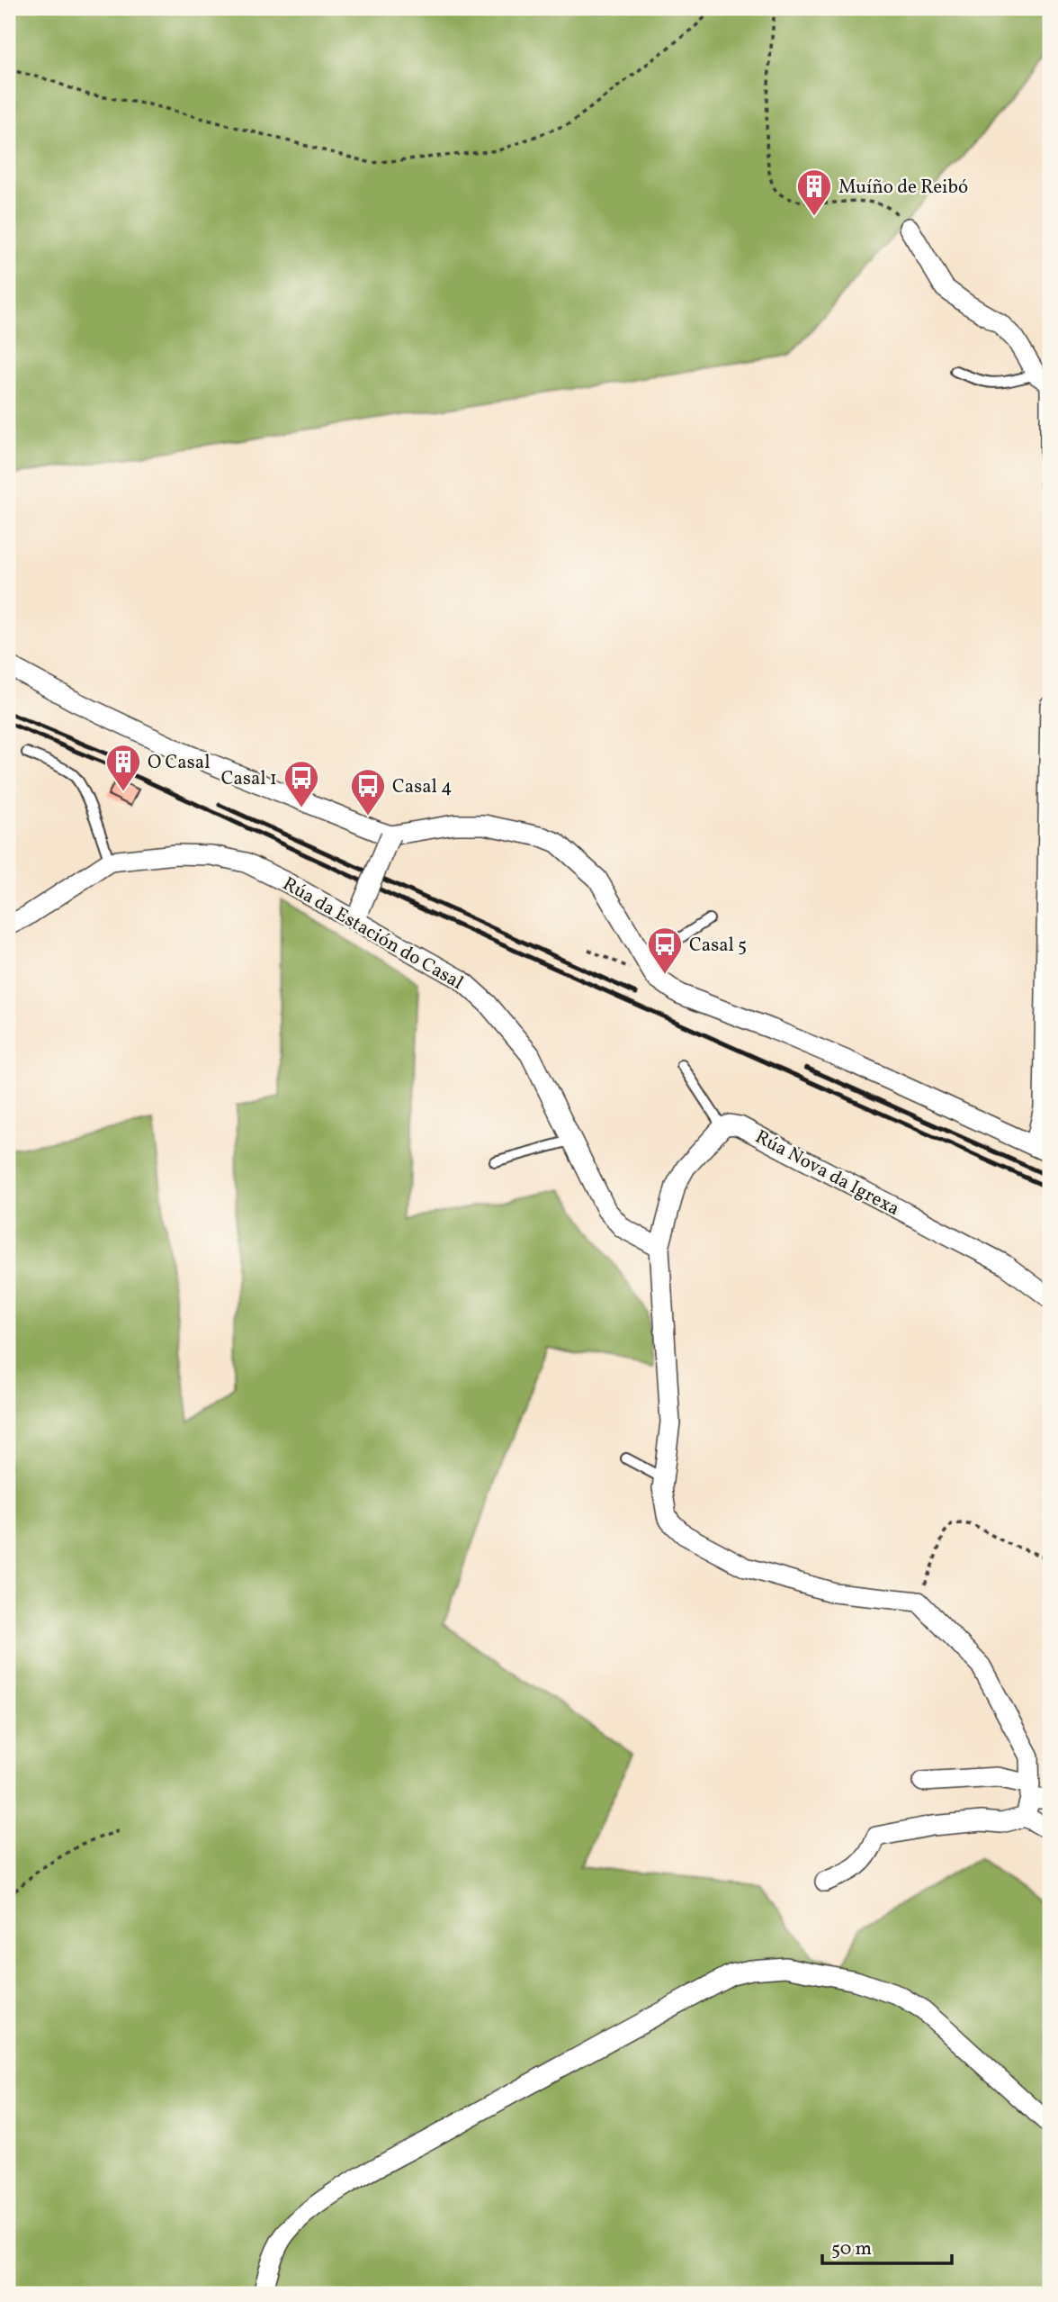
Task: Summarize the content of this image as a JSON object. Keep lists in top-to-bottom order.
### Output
{
  "streets": {
    "street": ["Rúa da Estación do Casal", "Rúa Nova da Igrexa"]
  },
  "places": {
    "building": ["Muíño de Reibó", "O Casal"],
    "bus stop": ["Casal 1", "Casal 4", "Casal 5"]
  },
  "scale_bar": "50 m"
}
